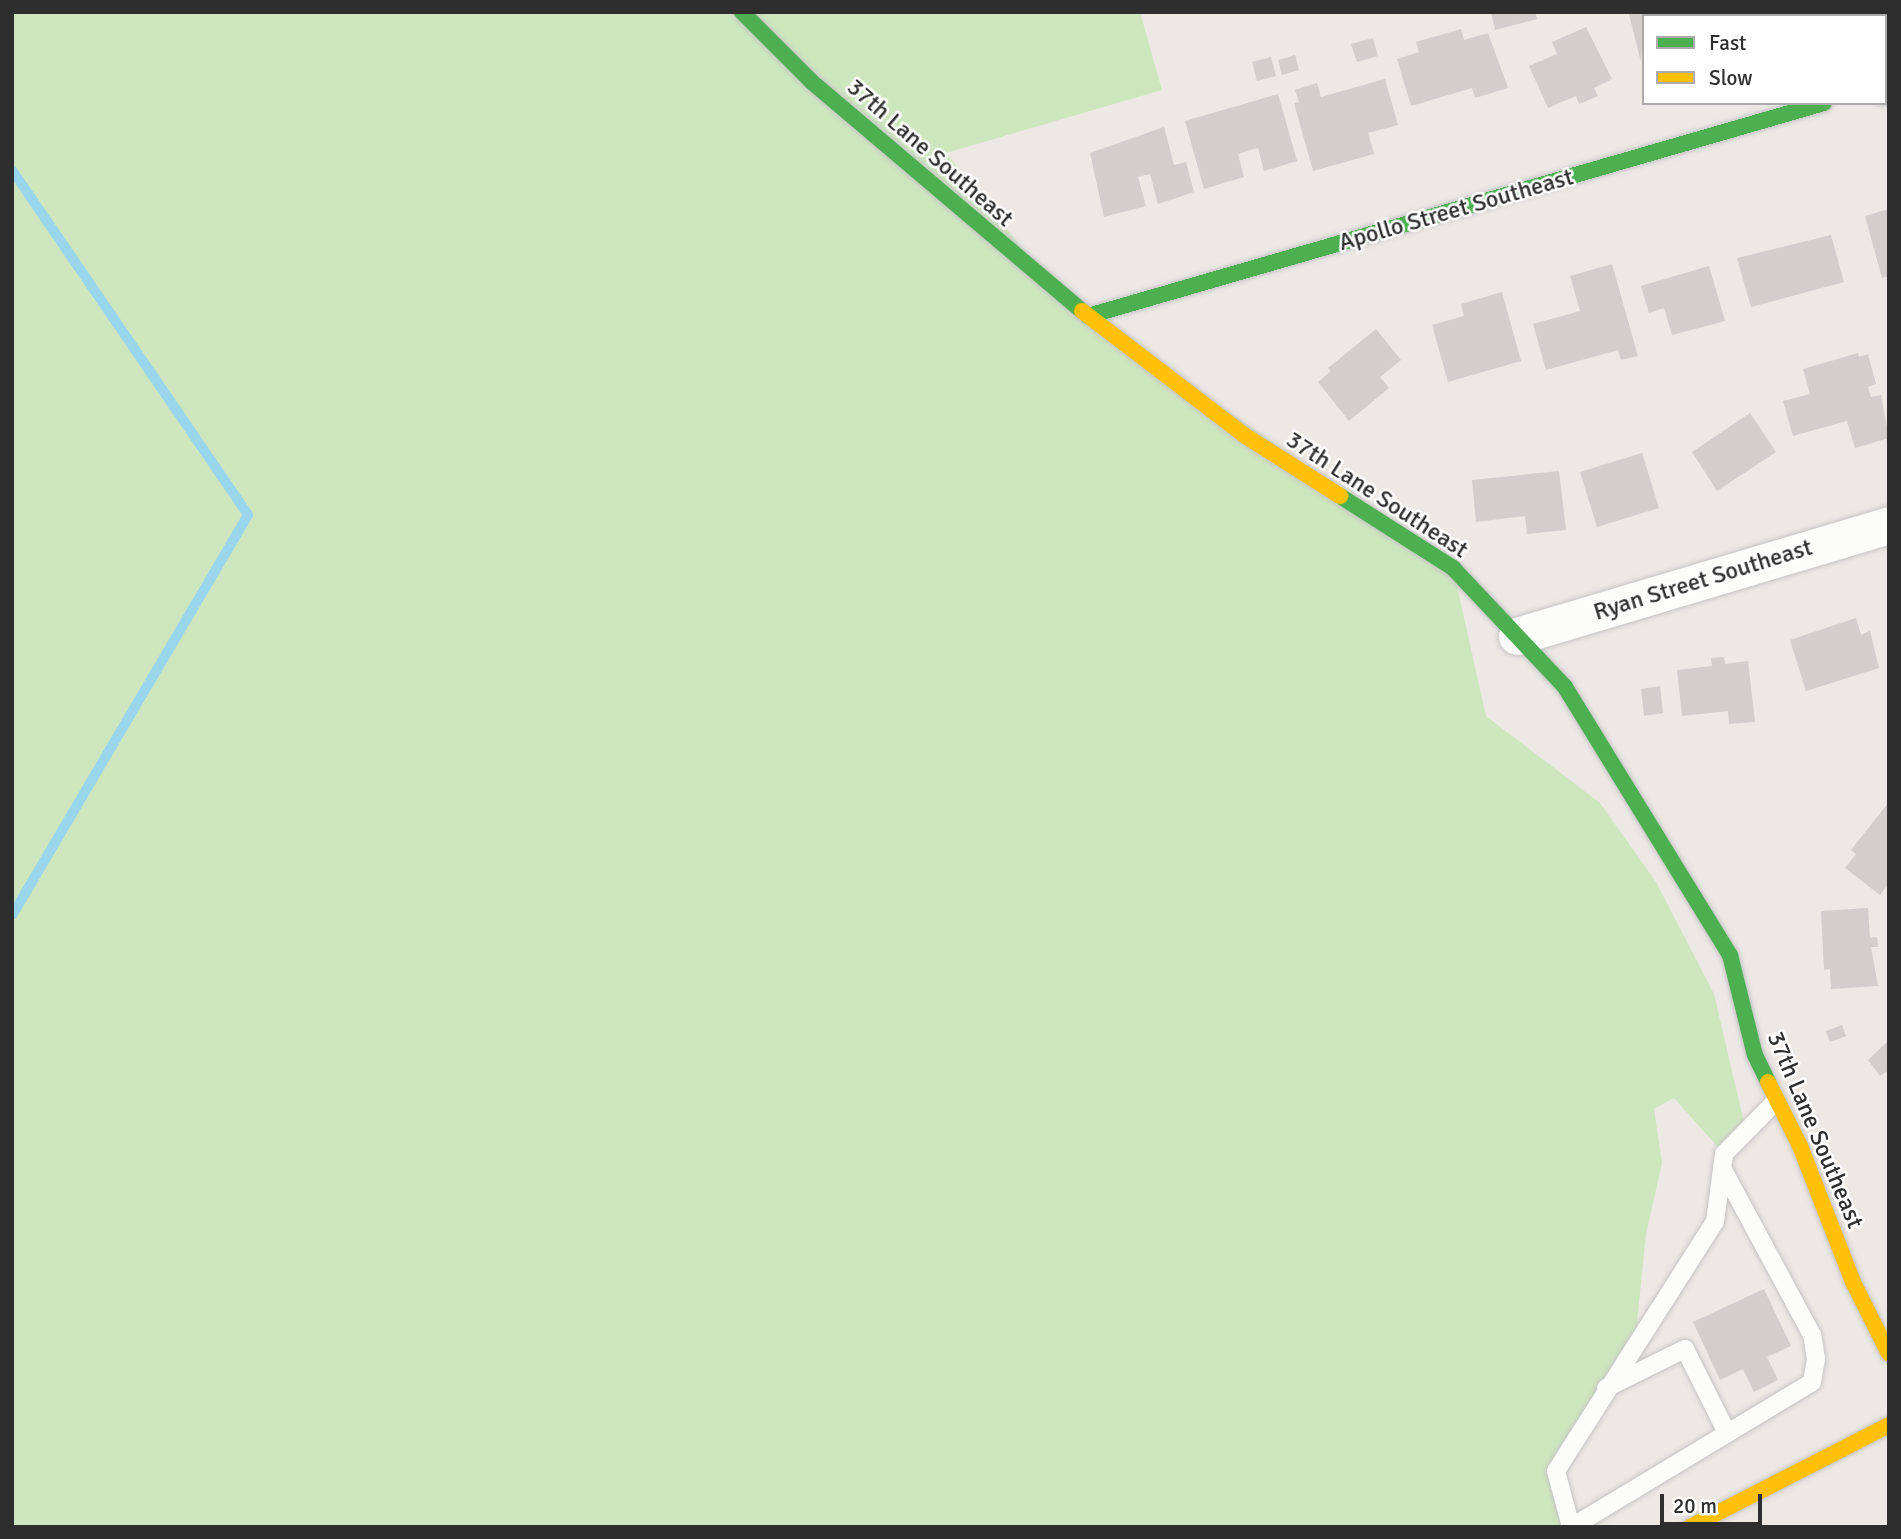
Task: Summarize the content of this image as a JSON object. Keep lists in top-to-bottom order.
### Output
{
  "streets": {
    "street": ["37th Lane Southeast", "Apollo Street Southeast", "Ryan Street Southeast"]
  },
  "crossings": [
    ["37th Lane Southeast", "Apollo Street Southeast"],
    ["37th Lane Southeast", "Ryan Street Southeast"]
  ],
  "legend": ["Fast", "Slow"],
  "scale_bar": "20 m"
}
